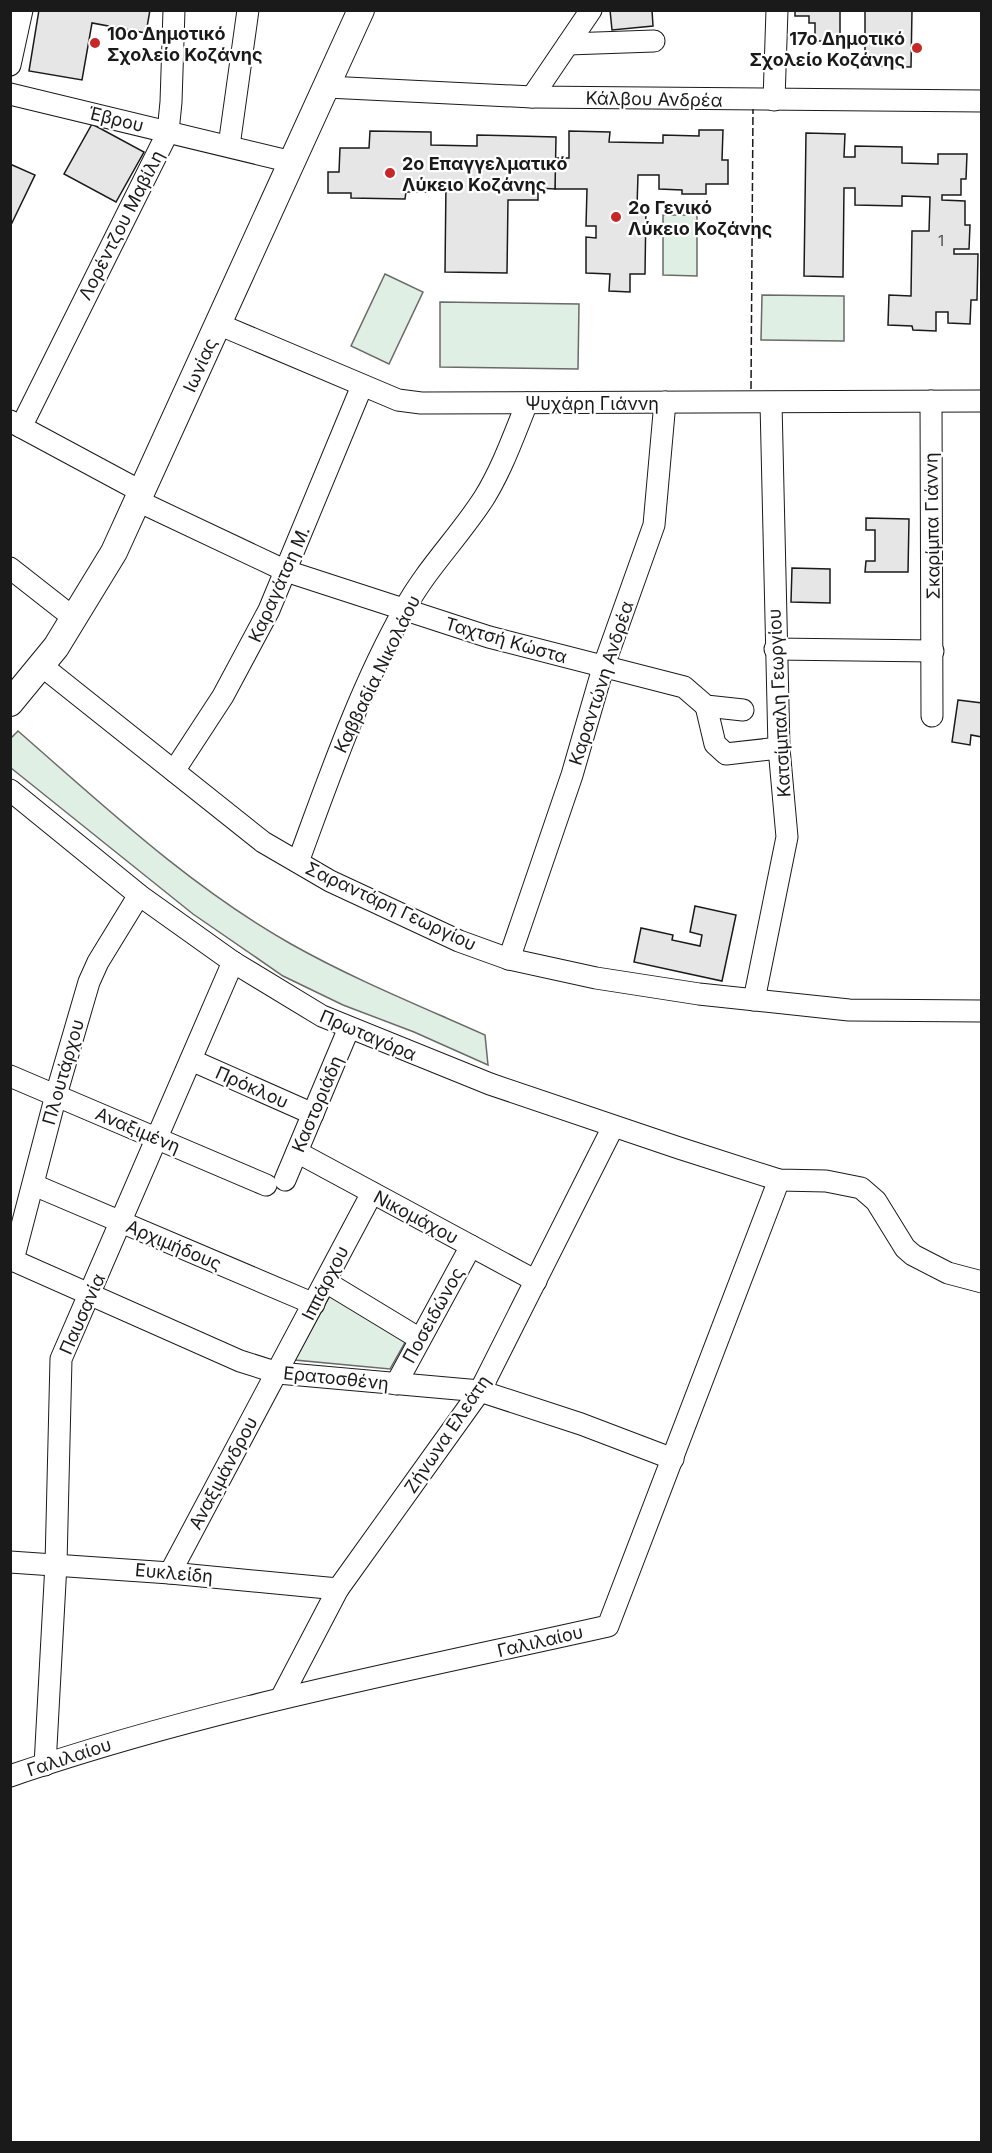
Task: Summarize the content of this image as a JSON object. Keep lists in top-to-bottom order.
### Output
{
  "streets": {
    "main road": ["Ιωνίας"],
    "street": [
      "Κάλβου Ανδρέα",
      "Έβρου",
      "Λορέντζου Μαβίλη",
      "Ψυχάρη Γιάννη",
      "Σκαρίμπα Γιάννη",
      "Καραγάτση Μ.",
      "Ταχτσή Κώστα",
      "Καββαδία Νικολάου",
      "Καραντώνη Ανδρέα",
      "Κατσίμπαλη Γεωργίου",
      "Σαραντάρη Γεωργίου",
      "Πρωταγόρα",
      "Πλουτάρχου",
      "Πρόκλου",
      "Καστοριάδη",
      "Αναξιμένη",
      "Νικομάχου",
      "Αρχιμήδους",
      "Ιππάρχου",
      "Παυσανία",
      "Ποσειδώνος",
      "Ερατοσθένη",
      "Ζήνωνα Ελεάτη",
      "Αναξιμάνδρου",
      "Ευκλείδη",
      "Γαλιλαίου"
    ]
  },
  "crossings": [
    ["Κάλβου Ανδρέα", "Ιωνίας"],
    ["Έβρου", "Λορέντζου Μαβίλη"],
    ["Έβρου", "Ιωνίας"],
    ["Λορέντζου Μαβίλη", "Ταχτσή Κώστα"],
    ["Ιωνίας", "Ψυχάρη Γιάννη"],
    ["Ιωνίας", "Ταχτσή Κώστα"],
    ["Ιωνίας", "Σαραντάρη Γεωργίου"],
    ["Ψυχάρη Γιάννη", "Σκαρίμπα Γιάννη"],
    ["Ψυχάρη Γιάννη", "Καραγάτση Μ."],
    ["Ψυχάρη Γιάννη", "Καββαδία Νικολάου"],
    ["Ψυχάρη Γιάννη", "Καραντώνη Ανδρέα"],
    ["Ψυχάρη Γιάννη", "Κατσίμπαλη Γεωργίου"],
    ["Καραγάτση Μ.", "Ταχτσή Κώστα"],
    ["Καραγάτση Μ.", "Σαραντάρη Γεωργίου"],
    ["Ταχτσή Κώστα", "Καββαδία Νικολάου"],
    ["Ταχτσή Κώστα", "Καραντώνη Ανδρέα"],
    ["Καββαδία Νικολάου", "Σαραντάρη Γεωργίου"],
    ["Καραντώνη Ανδρέα", "Σαραντάρη Γεωργίου"],
    ["Κατσίμπαλη Γεωργίου", "Σαραντάρη Γεωργίου"],
    ["Πρωταγόρα", "Πλουτάρχου"],
    ["Πρωταγόρα", "Καστοριάδη"],
    ["Πρωταγόρα", "Παυσανία"],
    ["Πρωταγόρα", "Ζήνωνα Ελεάτη"],
    ["Πρωταγόρα", "Γαλιλαίου"],
    ["Πλουτάρχου", "Αναξιμένη"],
    ["Πλουτάρχου", "Αρχιμήδους"],
    ["Πλουτάρχου", "Ερατοσθένη"],
    ["Πρόκλου", "Καστοριάδη"],
    ["Πρόκλου", "Παυσανία"],
    ["Καστοριάδη", "Αναξιμένη"],
    ["Καστοριάδη", "Νικομάχου"],
    ["Αναξιμένη", "Παυσανία"],
    ["Νικομάχου", "Ιππάρχου"],
    ["Νικομάχου", "Ποσειδώνος"],
    ["Νικομάχου", "Ζήνωνα Ελεάτη"],
    ["Αρχιμήδους", "Ιππάρχου"],
    ["Αρχιμήδους", "Παυσανία"],
    ["Ιππάρχου", "Ερατοσθένη"],
    ["Ιππάρχου", "Αναξιμάνδρου"],
    ["Παυσανία", "Ερατοσθένη"],
    ["Παυσανία", "Ευκλείδη"],
    ["Παυσανία", "Γαλιλαίου"],
    ["Ποσειδώνος", "Ερατοσθένη"],
    ["Ερατοσθένη", "Ζήνωνα Ελεάτη"],
    ["Ερατοσθένη", "Αναξιμάνδρου"],
    ["Ερατοσθένη", "Γαλιλαίου"],
    ["Ζήνωνα Ελεάτη", "Ευκλείδη"],
    ["Ζήνωνα Ελεάτη", "Γαλιλαίου"],
    ["Αναξιμάνδρου", "Ευκλείδη"]
  ],
  "places": [
    "10ο Δημοτικό Σχολείο Κοζάνης",
    "17ο Δημοτικό Σχολείο Κοζάνης",
    "2ο Επαγγελματικό Λύκειο Κοζάνης",
    "2ο Γενικό Λύκειο Κοζάνης"
  ],
  "house_numbers": ["1"]
}
